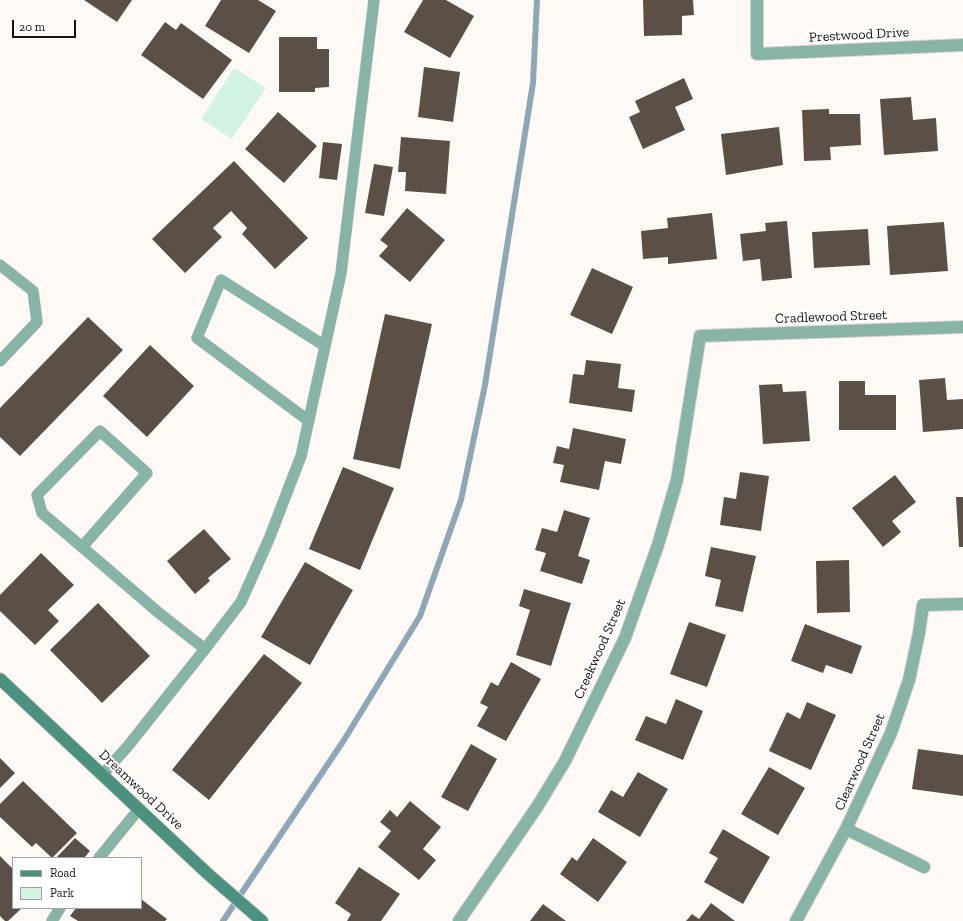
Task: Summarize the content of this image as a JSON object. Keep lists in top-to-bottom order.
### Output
{
  "streets": {
    "street": [
      "Prestwood Drive",
      "Cradlewood Street",
      "Creekwood Street",
      "Clearwood Street",
      "Dreamwood Drive"
    ]
  },
  "crossings": [
    ["Cradlewood Street", "Creekwood Street"]
  ],
  "legend": ["Road", "Park"],
  "scale_bar": "20 m"
}
